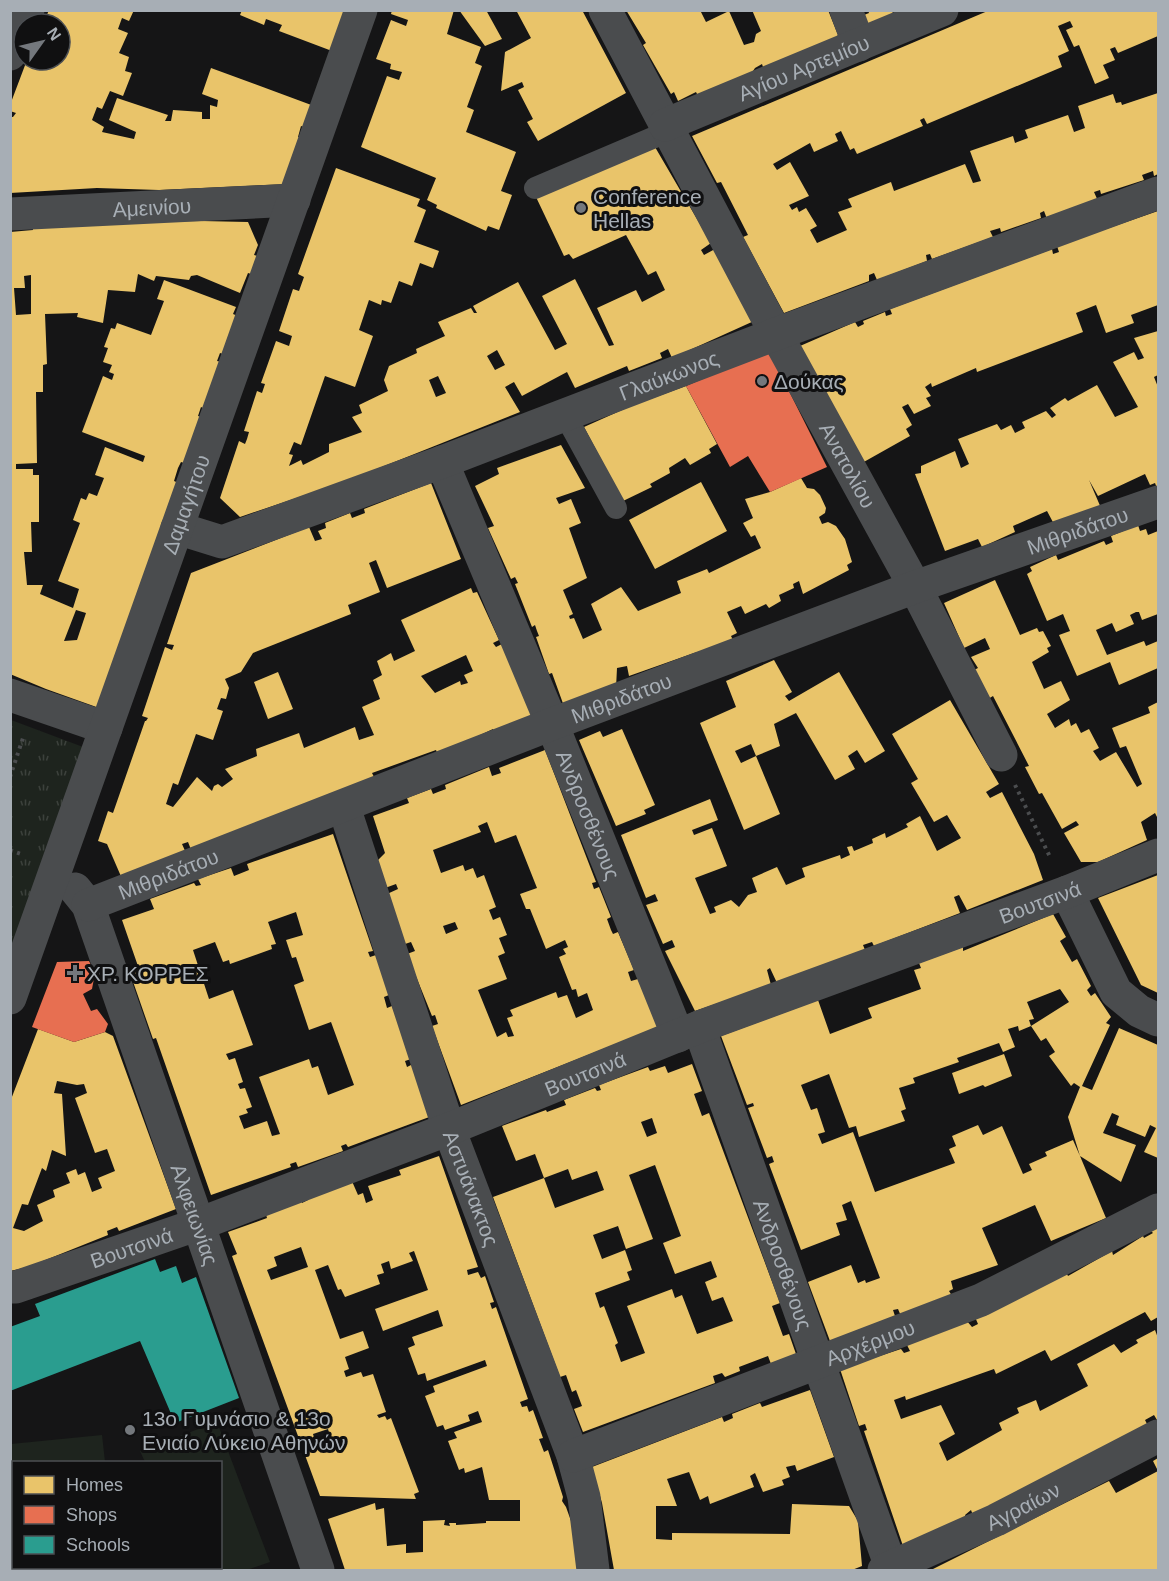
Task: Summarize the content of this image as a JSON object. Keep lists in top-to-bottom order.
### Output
{
  "streets": {
    "street": [
      "Αγίου Αρτεμίου",
      "Αμεινίου",
      "Γλαύκωνος",
      "Ανατολίου",
      "Δαμαγήτου",
      "Μιθριδάτου",
      "Ανδροσθένους",
      "Βουτσινά",
      "Αστυάνακτος",
      "Αλφειωνίας",
      "Αρχέρμου",
      "Αγραίων"
    ]
  },
  "crossings": [
    ["Αγίου Αρτεμίου", "Ανατολίου"],
    ["Αμεινίου", "Δαμαγήτου"],
    ["Γλαύκωνος", "Ανατολίου"],
    ["Γλαύκωνος", "Δαμαγήτου"],
    ["Γλαύκωνος", "Ανδροσθένους"],
    ["Ανατολίου", "Μιθριδάτου"],
    ["Δαμαγήτου", "Αλφειωνίας"],
    ["Μιθριδάτου", "Ανδροσθένους"],
    ["Μιθριδάτου", "Αστυάνακτος"],
    ["Μιθριδάτου", "Αλφειωνίας"],
    ["Ανδροσθένους", "Βουτσινά"],
    ["Ανδροσθένους", "Αρχέρμου"],
    ["Ανδροσθένους", "Αγραίων"],
    ["Βουτσινά", "Αστυάνακτος"],
    ["Βουτσινά", "Αλφειωνίας"],
    ["Αστυάνακτος", "Αρχέρμου"]
  ],
  "places": {
    "other": ["Conference Hellas", "Δούκας", "13ο Γυμνάσιο & 13ο Ενιαίο Λύκειο Αθηνών"],
    "health": ["ΧΡ. ΚΟΡΡΕΣ"]
  },
  "legend": ["Homes", "Shops", "Schools"],
  "north": "top right"
}
